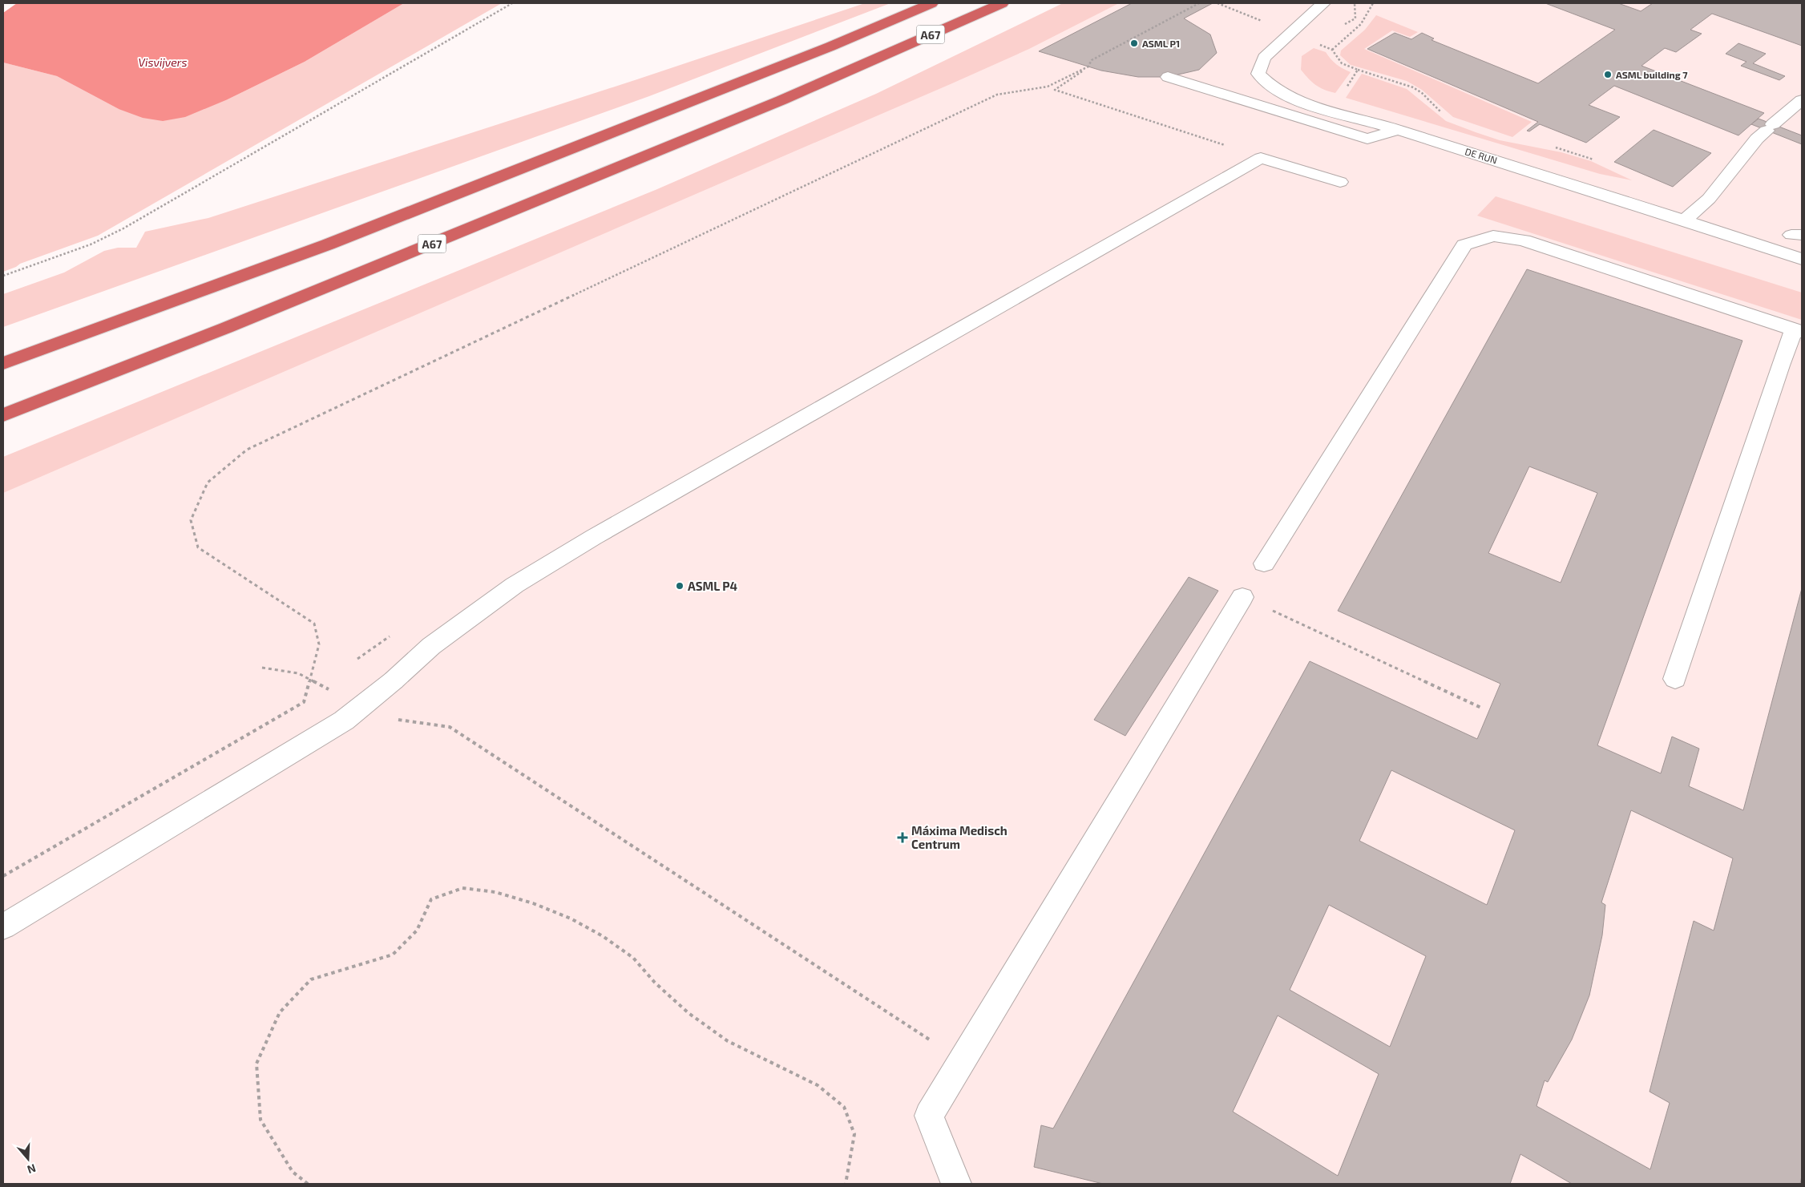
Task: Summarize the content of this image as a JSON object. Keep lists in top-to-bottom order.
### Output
{
  "streets": {
    "highway": ["A67"],
    "street": ["DE RUN"]
  },
  "water": ["Visvijvers"],
  "places": {
    "other": ["ASML P1", "ASML building 7", "ASML P4"],
    "health": ["Máxima Medisch Centrum"]
  },
  "north": "bottom"
}
